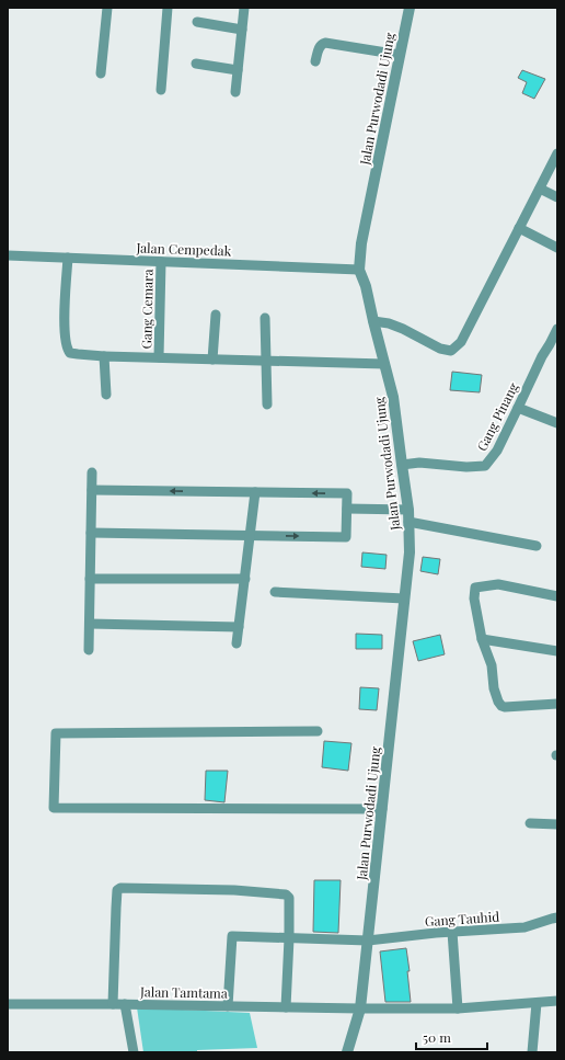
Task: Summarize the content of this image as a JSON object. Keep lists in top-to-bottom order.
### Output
{
  "streets": {
    "street": [
      "Jalan Purwodadi Ujung",
      "Jalan Cempedak",
      "Gang Cemara",
      "Gang Pinang",
      "Gang Tauhid",
      "Jalan Tamtama"
    ]
  },
  "crossings": [
    ["Jalan Purwodadi Ujung", "Jalan Cempedak"],
    ["Jalan Purwodadi Ujung", "Gang Pinang"],
    ["Jalan Purwodadi Ujung", "Gang Tauhid"],
    ["Jalan Purwodadi Ujung", "Jalan Tamtama"],
    ["Jalan Cempedak", "Gang Cemara"],
    ["Gang Tauhid", "Jalan Tamtama"]
  ],
  "scale_bar": "50 m"
}
